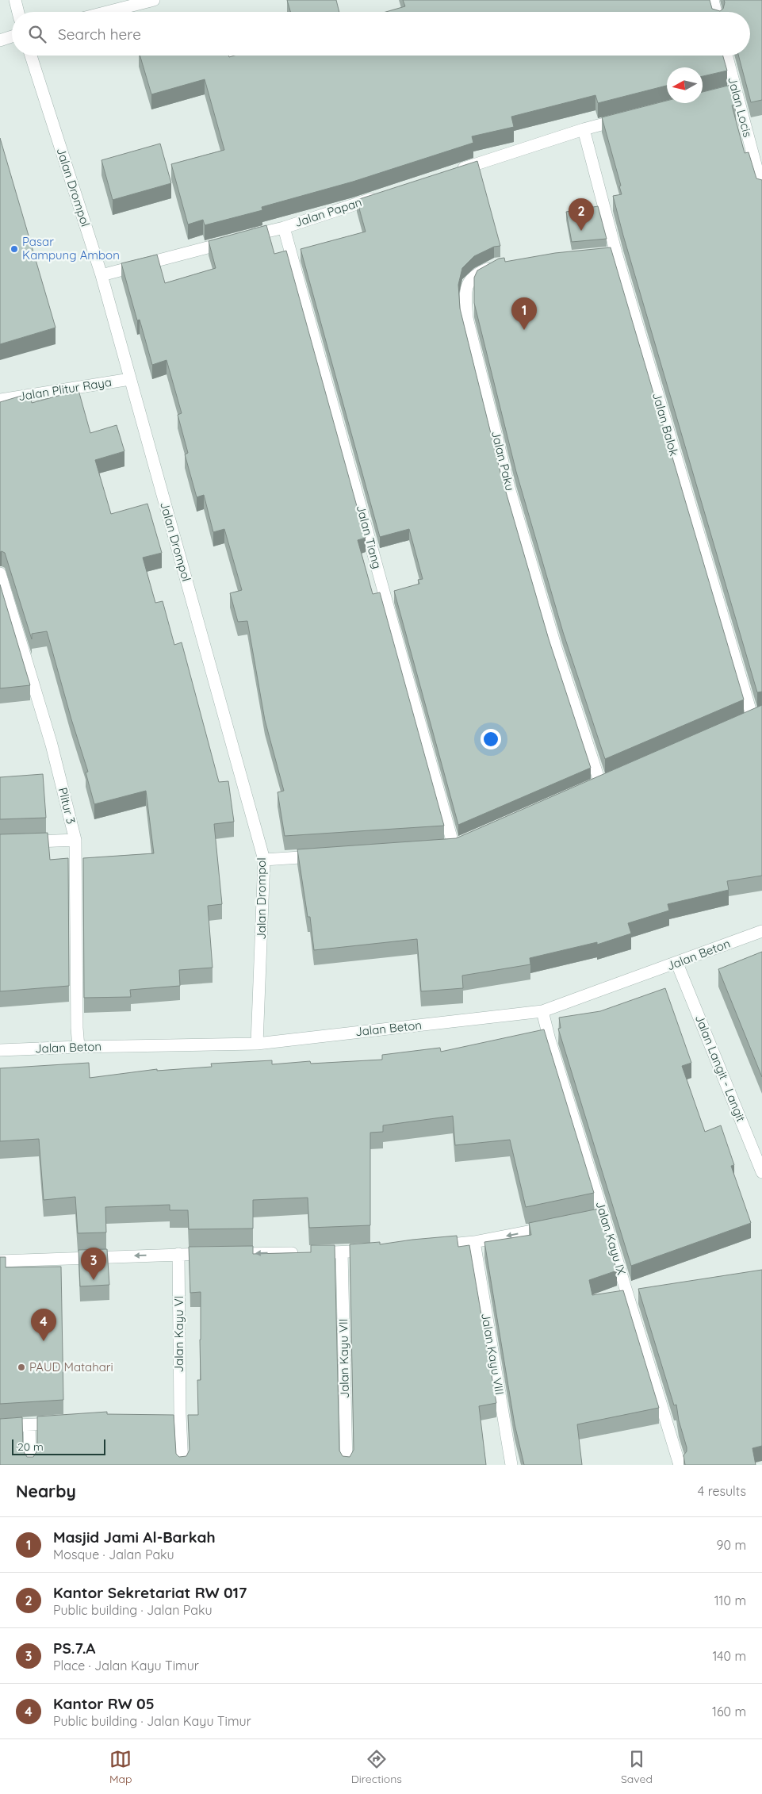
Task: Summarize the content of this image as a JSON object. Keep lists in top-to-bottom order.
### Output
{
  "streets": {
    "street": [
      "Jalan Locis",
      "Jalan Drompol",
      "Jalan Papan",
      "Jalan Plitur Raya",
      "Jalan Balok",
      "Jalan Paku",
      "Jalan Tiang",
      "Plitur 3",
      "Jalan Beton",
      "Jalan Langit - Langit",
      "Jalan Kayu IX",
      "Jalan Kayu VI",
      "Jalan Kayu VIII",
      "Jalan Kayu VII"
    ]
  },
  "crossings": [
    ["Jalan Drompol", "Jalan Papan"],
    ["Jalan Drompol", "Jalan Plitur Raya"],
    ["Jalan Drompol", "Jalan Beton"],
    ["Jalan Papan", "Jalan Tiang"],
    ["Plitur 3", "Jalan Beton"],
    ["Jalan Beton", "Jalan Langit - Langit"],
    ["Jalan Beton", "Jalan Kayu IX"]
  ],
  "places": ["Pasar Kampung Ambon", "PAUD Matahari"],
  "scale_bar": "20 m",
  "north": "left",
  "page": {
    "search": "Search here",
    "pins": [
      "2",
      "1",
      "3",
      "4"
    ],
    "scale": "20 m",
    "heading": ["Nearby", "4 results"],
    "list": [
      {
        "mark": "1",
        "name": "Masjid Jami Al-Barkah",
        "note": "Mosque · Jalan Paku",
        "value": "90 m"
      },
      {
        "mark": "2",
        "name": "Kantor Sekretariat RW 017",
        "note": "Public building · Jalan Paku",
        "value": "110 m"
      },
      {
        "mark": "3",
        "name": "PS.7.A",
        "note": "Place · Jalan Kayu Timur",
        "value": "140 m"
      },
      {
        "mark": "4",
        "name": "Kantor RW 05",
        "note": "Public building · Jalan Kayu Timur",
        "value": "160 m"
      }
    ],
    "nav": ["Map", "Directions", "Saved"]
  }
}
